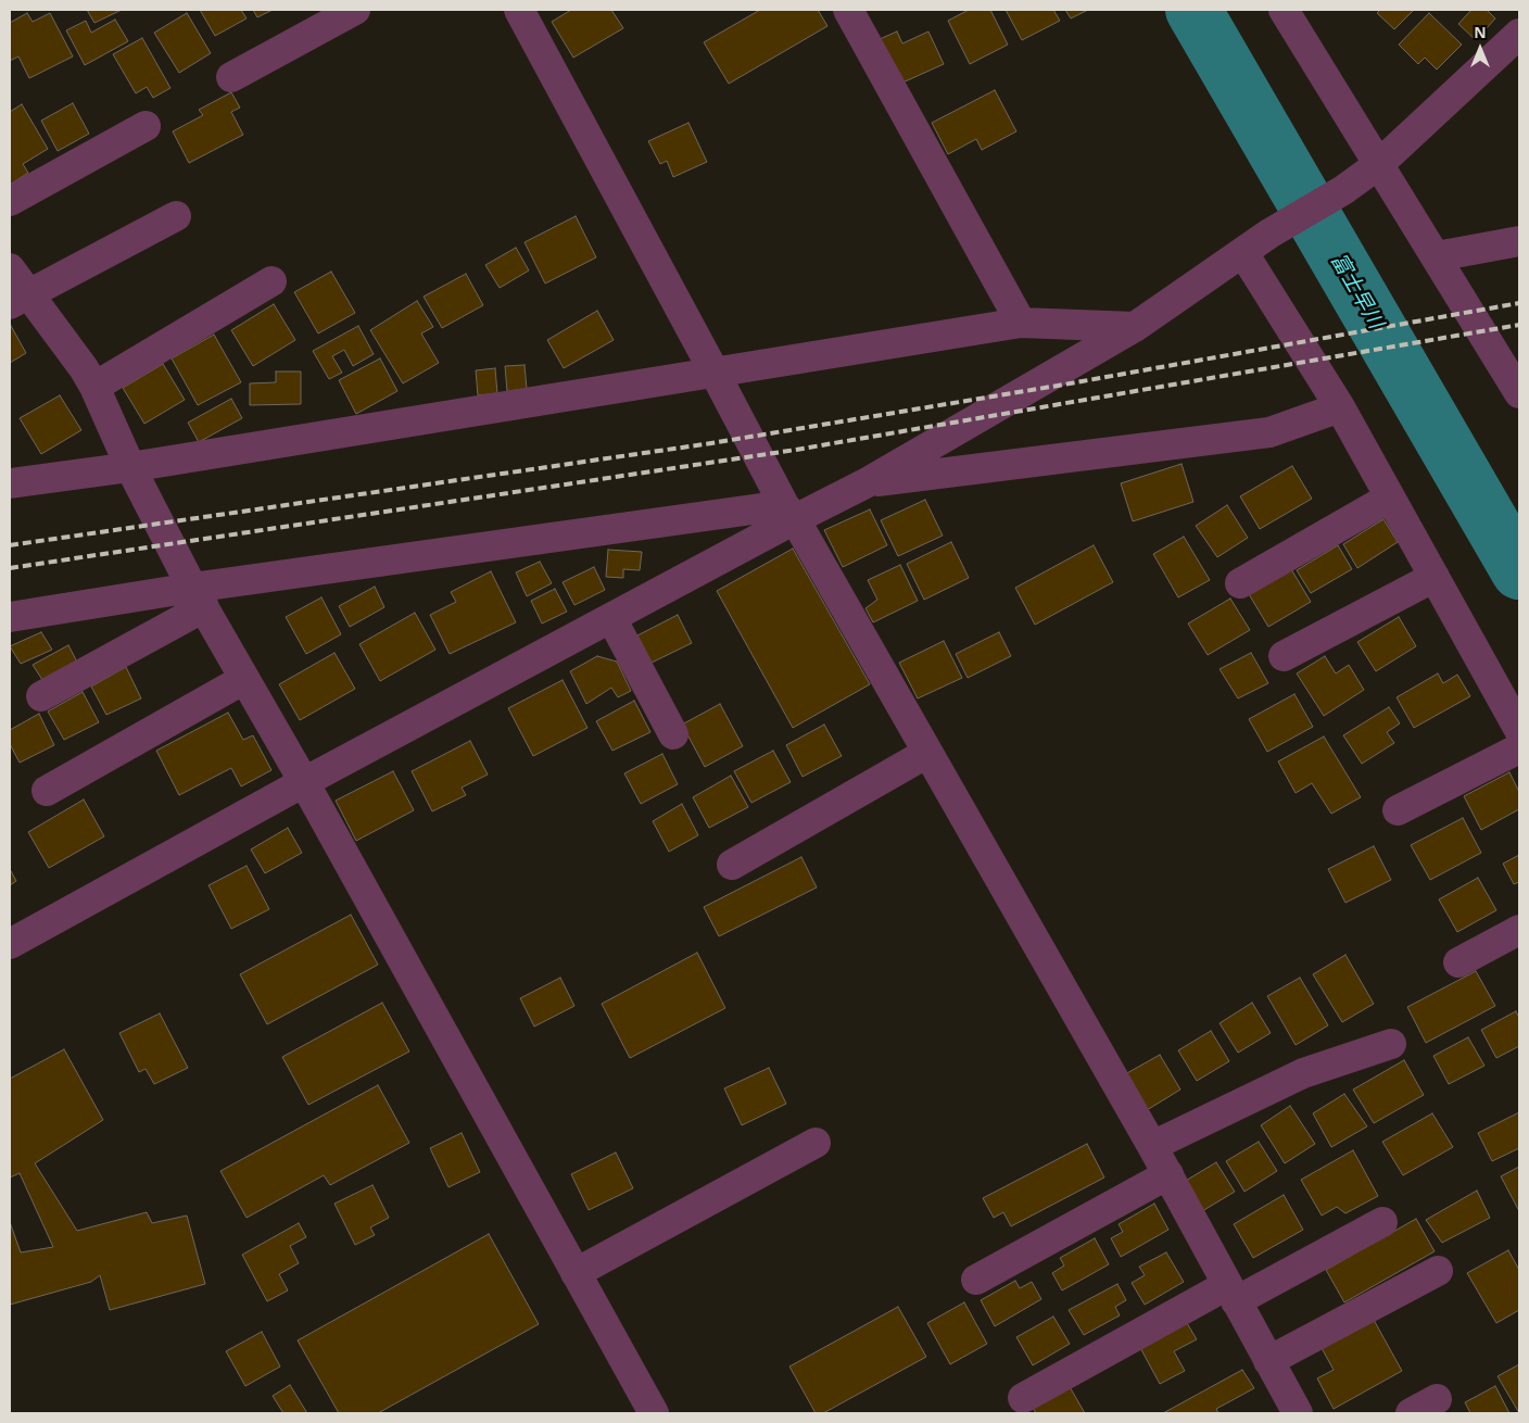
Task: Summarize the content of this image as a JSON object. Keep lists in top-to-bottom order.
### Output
{
  "water": ["富士早川"],
  "north": "top"
}
